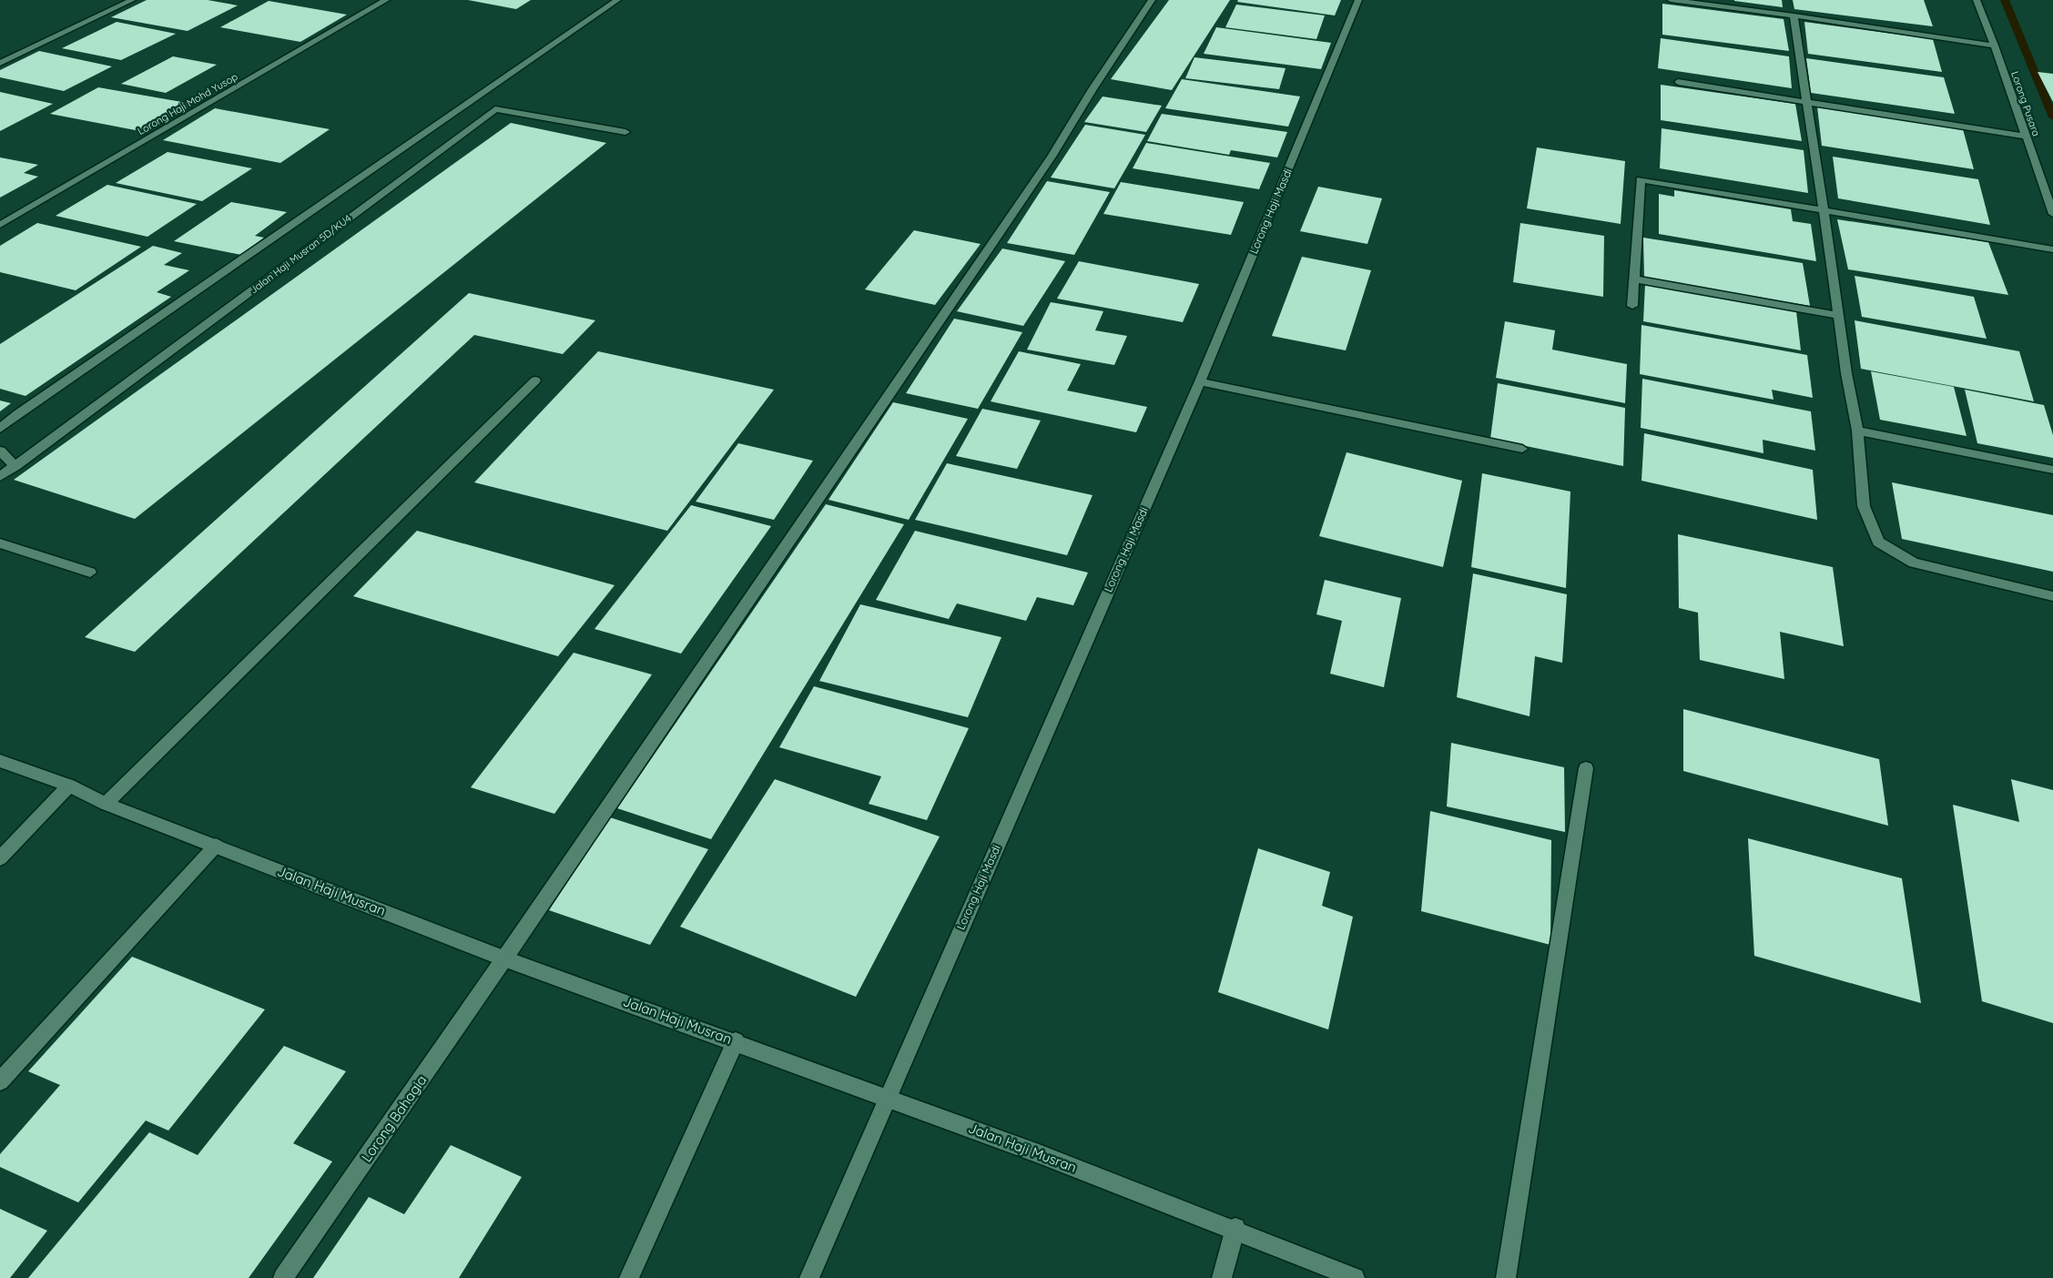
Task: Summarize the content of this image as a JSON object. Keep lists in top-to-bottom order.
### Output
{
  "streets": {
    "street": [
      "Lorong Haji Mohd Yusop",
      "Lorong Pusara",
      "Lorong Haji Masdi",
      "Jalan Haji Musran 5D/KU4",
      "Jalan Haji Musran",
      "Lorong Bahagia"
    ]
  },
  "crossings": [
    ["Lorong Haji Masdi", "Jalan Haji Musran"],
    ["Jalan Haji Musran", "Lorong Bahagia"]
  ]
}
